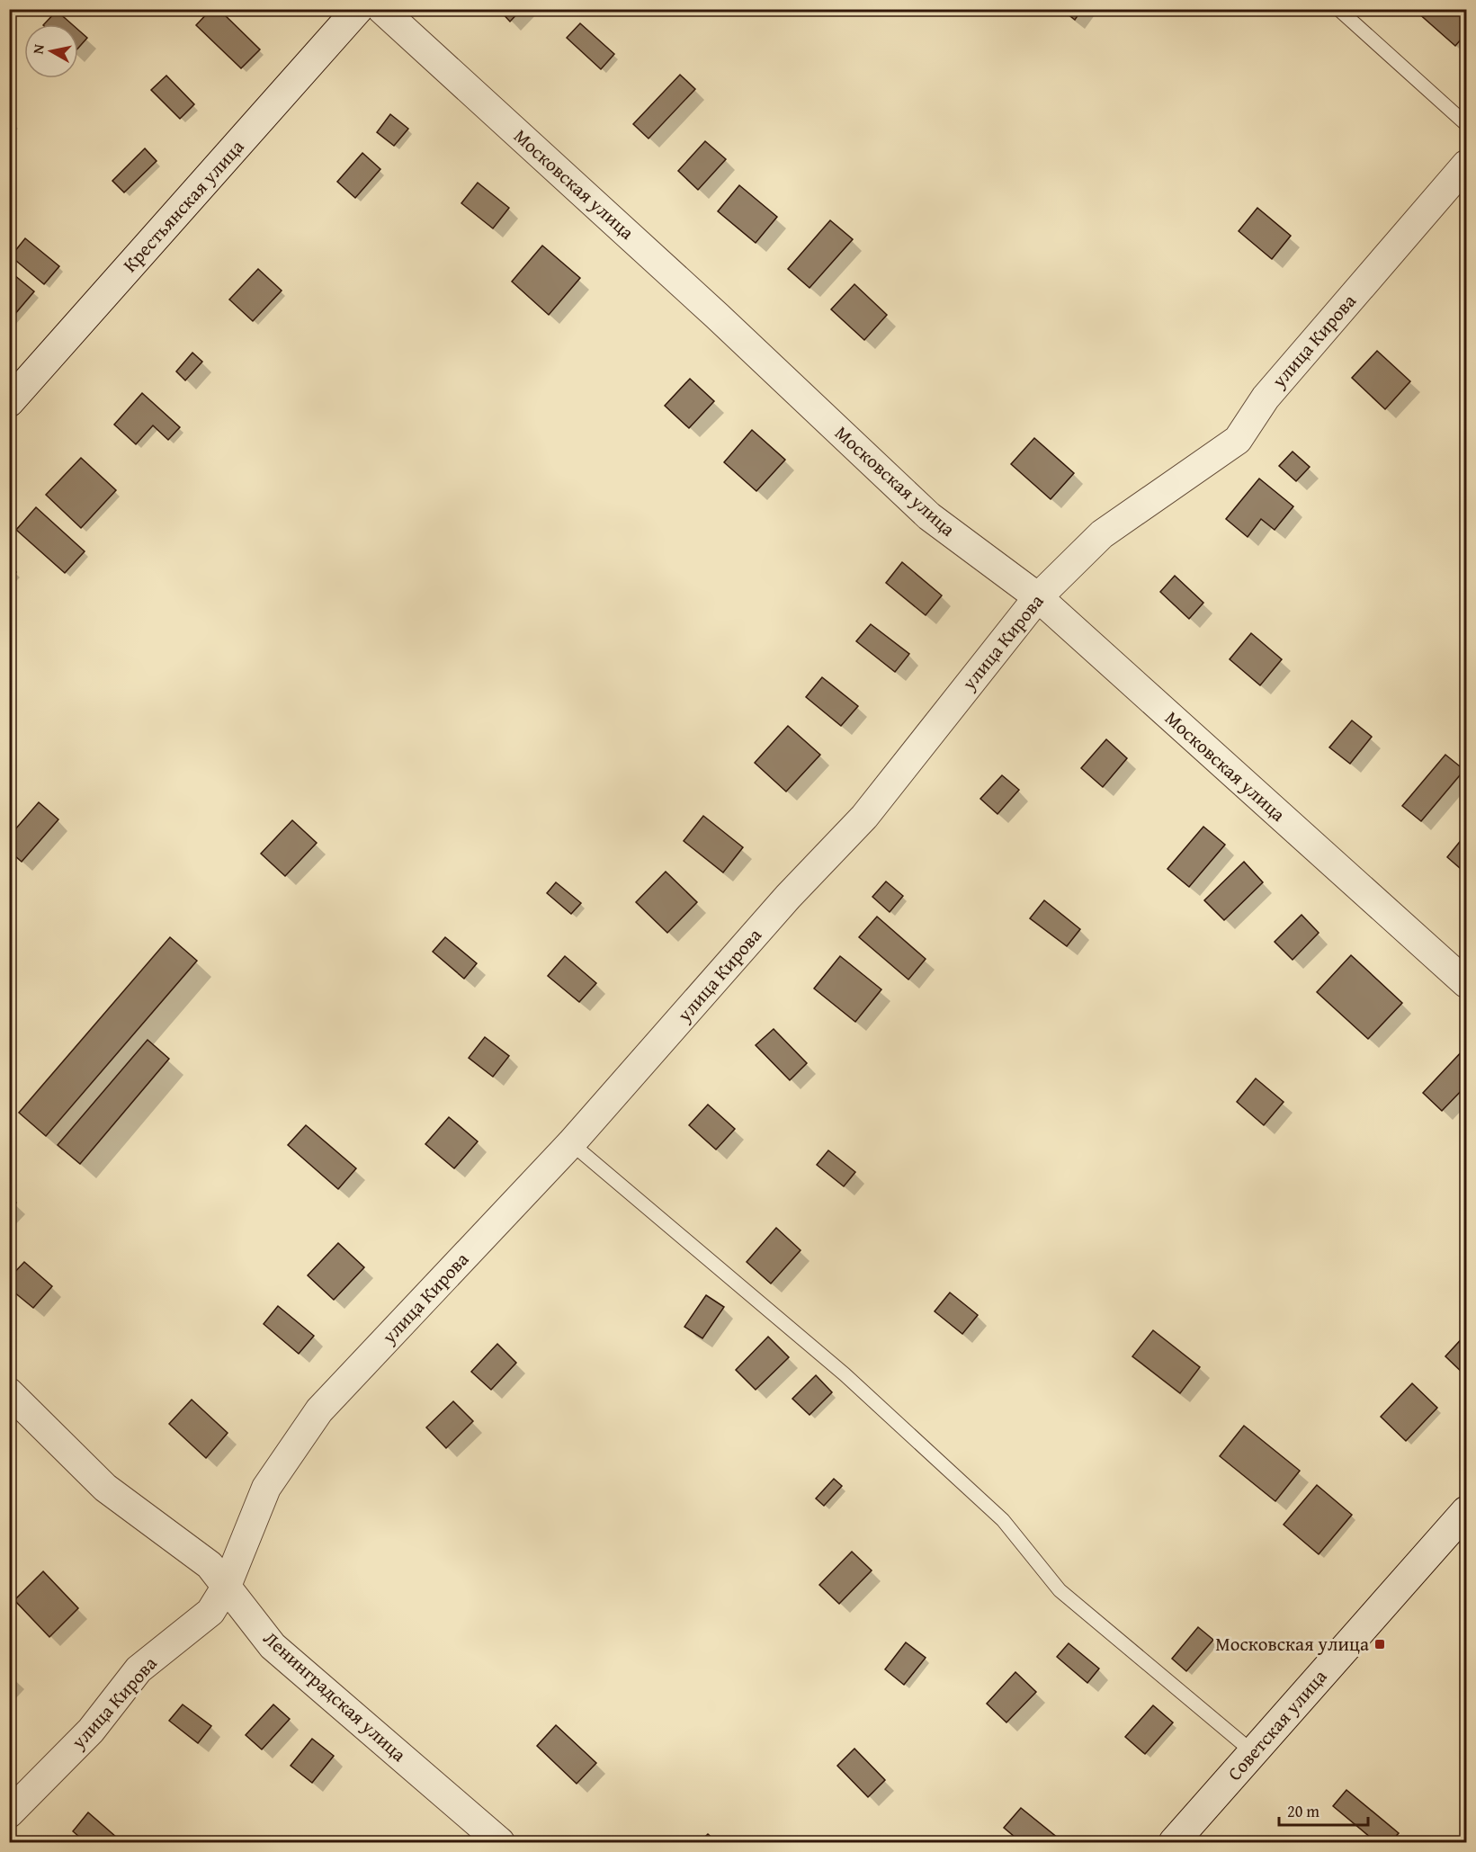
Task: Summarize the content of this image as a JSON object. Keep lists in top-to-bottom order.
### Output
{
  "streets": {
    "street": [
      "Московская улица",
      "Крестьянская улица",
      "улица Кирова",
      "Ленинградская улица",
      "Советская улица"
    ]
  },
  "crossings": [
    ["Московская улица", "улица Кирова"],
    ["улица Кирова", "Ленинградская улица"]
  ],
  "places": {
    "transit": ["Московская улица"]
  },
  "scale_bar": "20 m",
  "north": "left"
}
